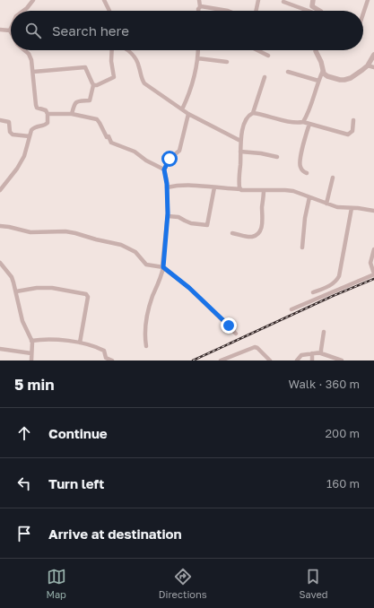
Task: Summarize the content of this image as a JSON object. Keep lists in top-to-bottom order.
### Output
{
  "page": {
    "search": "Search here",
    "heading": ["5 min", "Walk · 360 m"],
    "list": [
      ["Continue", "200 m"],
      ["Turn left", "160 m"],
      "Arrive at destination"
    ],
    "nav": ["Map", "Directions", "Saved"]
  }
}
